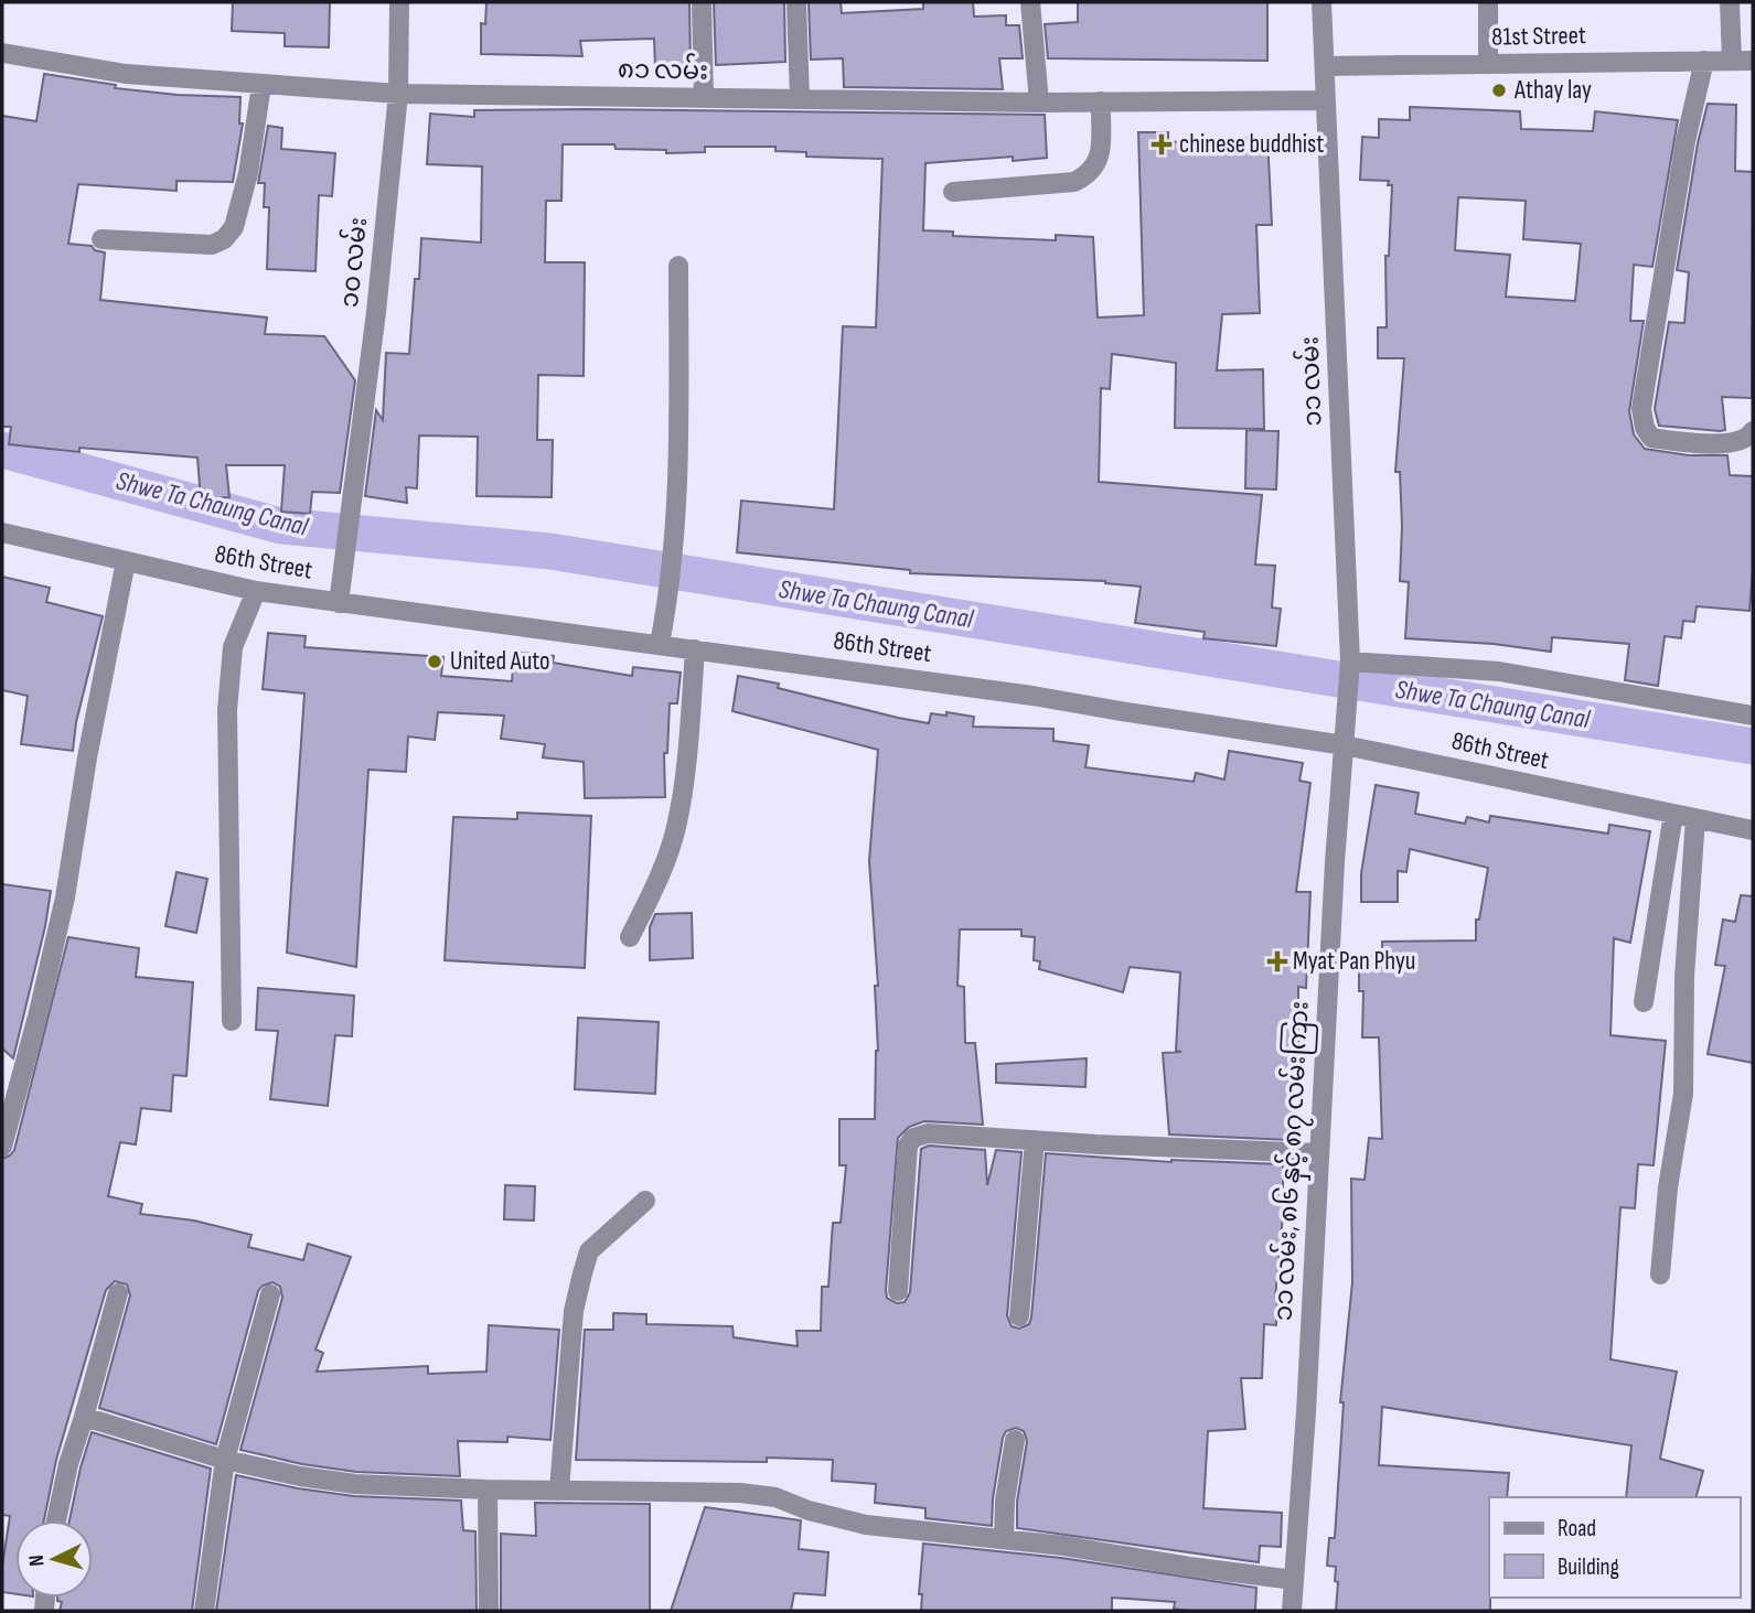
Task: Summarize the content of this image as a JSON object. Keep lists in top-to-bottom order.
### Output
{
  "streets": {
    "street": [
      "81st Street",
      "၈၁ လမ်း",
      "၁၀ လမ်း",
      "၁၁ လမ်း",
      "86th Street",
      "၁၁ လမ်း, ၈၆ နှင့် ၈၇ လမ်းကြား"
    ]
  },
  "crossings": [
    ["81st Street", "၁၁ လမ်း"],
    ["၈၁ လမ်း", "၁၀ လမ်း"],
    ["၈၁ လမ်း", "၁၁ လမ်း"],
    ["၁၀ လမ်း", "86th Street"],
    ["၁၁ လမ်း", "၁၁ လမ်း, ၈၆ နှင့် ၈၇ လမ်းကြား"],
    ["86th Street", "၁၁ လမ်း, ၈၆ နှင့် ၈၇ လမ်းကြား"]
  ],
  "water": ["Shwe Ta Chaung Canal"],
  "places": {
    "other": ["Athay lay", "United Auto"],
    "health": ["chinese buddhist", "Myat Pan Phyu"]
  },
  "legend": ["Road", "Building"],
  "north": "left"
}
